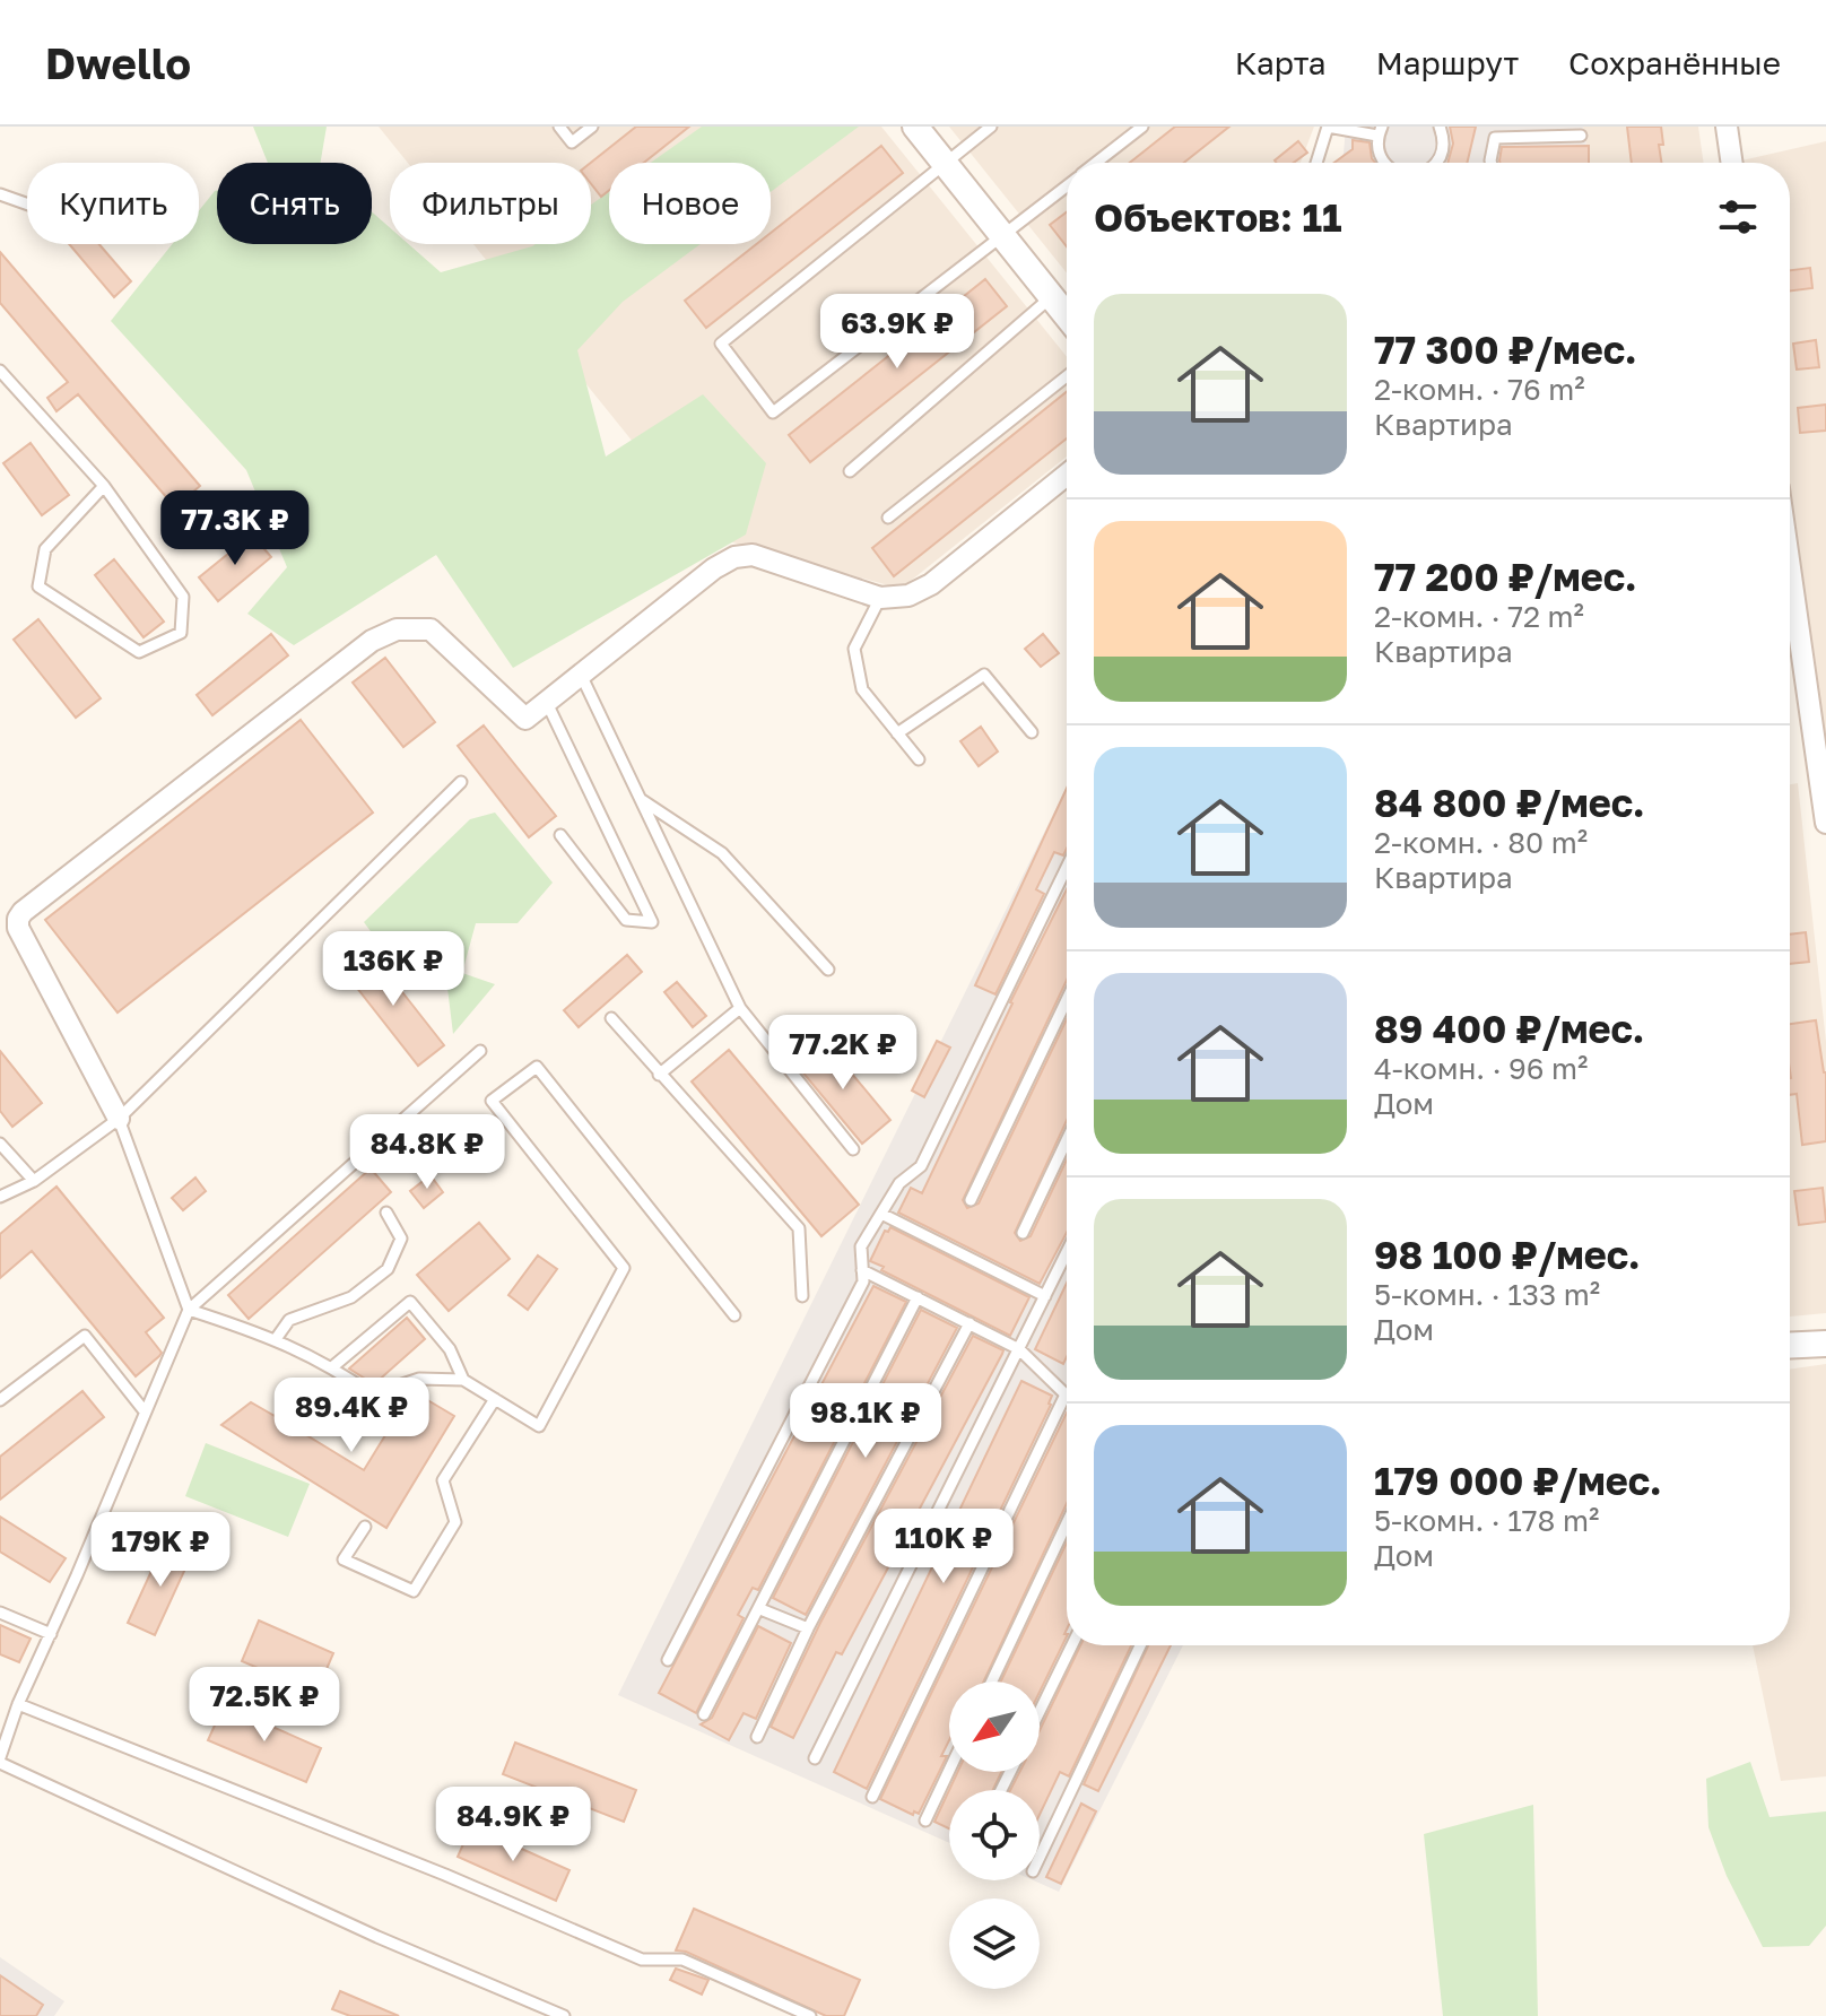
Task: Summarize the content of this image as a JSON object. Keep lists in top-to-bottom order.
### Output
{
  "north": "bottom left",
  "page": {
    "header": "Dwello",
    "nav": ["Карта", "Маршрут", "Сохранённые"],
    "chip": [
      "Купить",
      "Снять",
      "Фильтры",
      "Новое"
    ],
    "heading": "Объектов: 11",
    "list": [
      {
        "name": "77 300 ₽/мес.",
        "note": "2-комн. · 76 m² · Квартира"
      },
      {
        "name": "77 200 ₽/мес.",
        "note": "2-комн. · 72 m² · Квартира"
      },
      {
        "name": "84 800 ₽/мес.",
        "note": "2-комн. · 80 m² · Квартира"
      },
      {
        "name": "89 400 ₽/мес.",
        "note": "4-комн. · 96 m² · Дом"
      },
      {
        "name": "98 100 ₽/мес.",
        "note": "5-комн. · 133 m² · Дом"
      },
      {
        "name": "179 000 ₽/мес.",
        "note": "5-комн. · 178 m² · Дом"
      }
    ],
    "price": [
      "63.9K ₽",
      "77.3K ₽",
      "136K ₽",
      "77.2K ₽",
      "84.8K ₽",
      "89.4K ₽",
      "98.1K ₽",
      "110K ₽",
      "179K ₽",
      "72.5K ₽",
      "84.9K ₽"
    ]
  }
}
